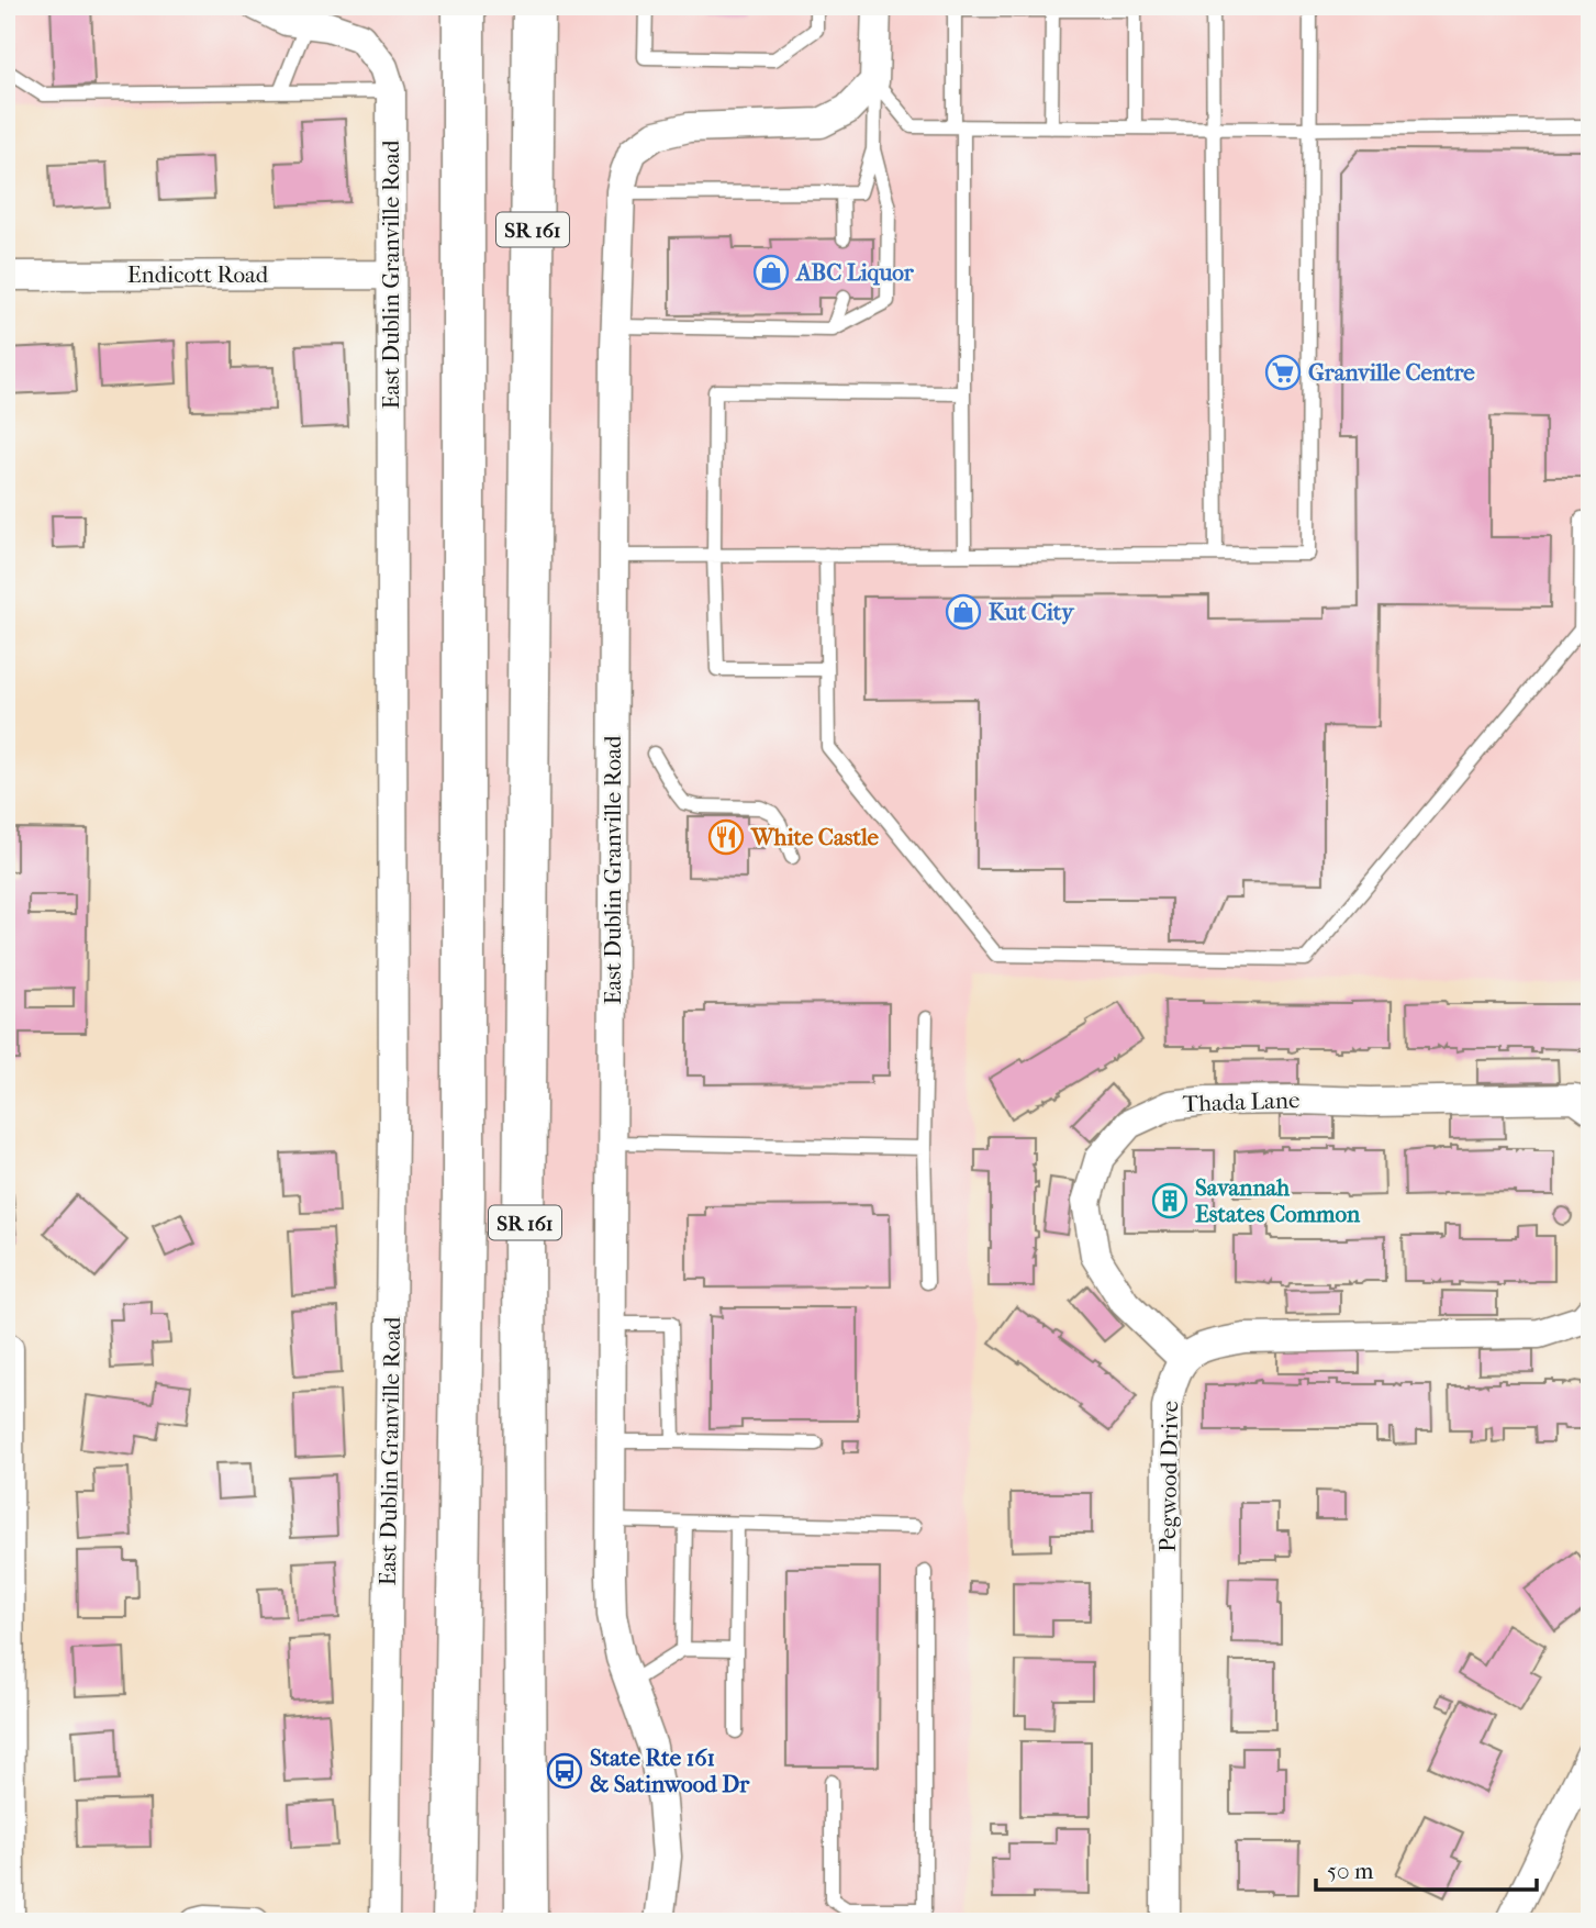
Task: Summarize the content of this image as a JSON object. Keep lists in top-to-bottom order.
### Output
{
  "streets": {
    "main road": ["SR 161"],
    "street": [
      "Endicott Road",
      "East Dublin Granville Road",
      "Thada Lane",
      "Pegwood Drive"
    ]
  },
  "crossings": [
    ["Endicott Road", "East Dublin Granville Road"],
    ["Thada Lane", "Pegwood Drive"]
  ],
  "places": {
    "shop": ["ABC Liquor", "Kut City"],
    "supermarket": ["Granville Centre"],
    "restaurant": ["White Castle"],
    "building": ["Savannah Estates Common"],
    "bus stop": ["State Rte 161 & Satinwood Dr"]
  },
  "scale_bar": "50 m"
}
